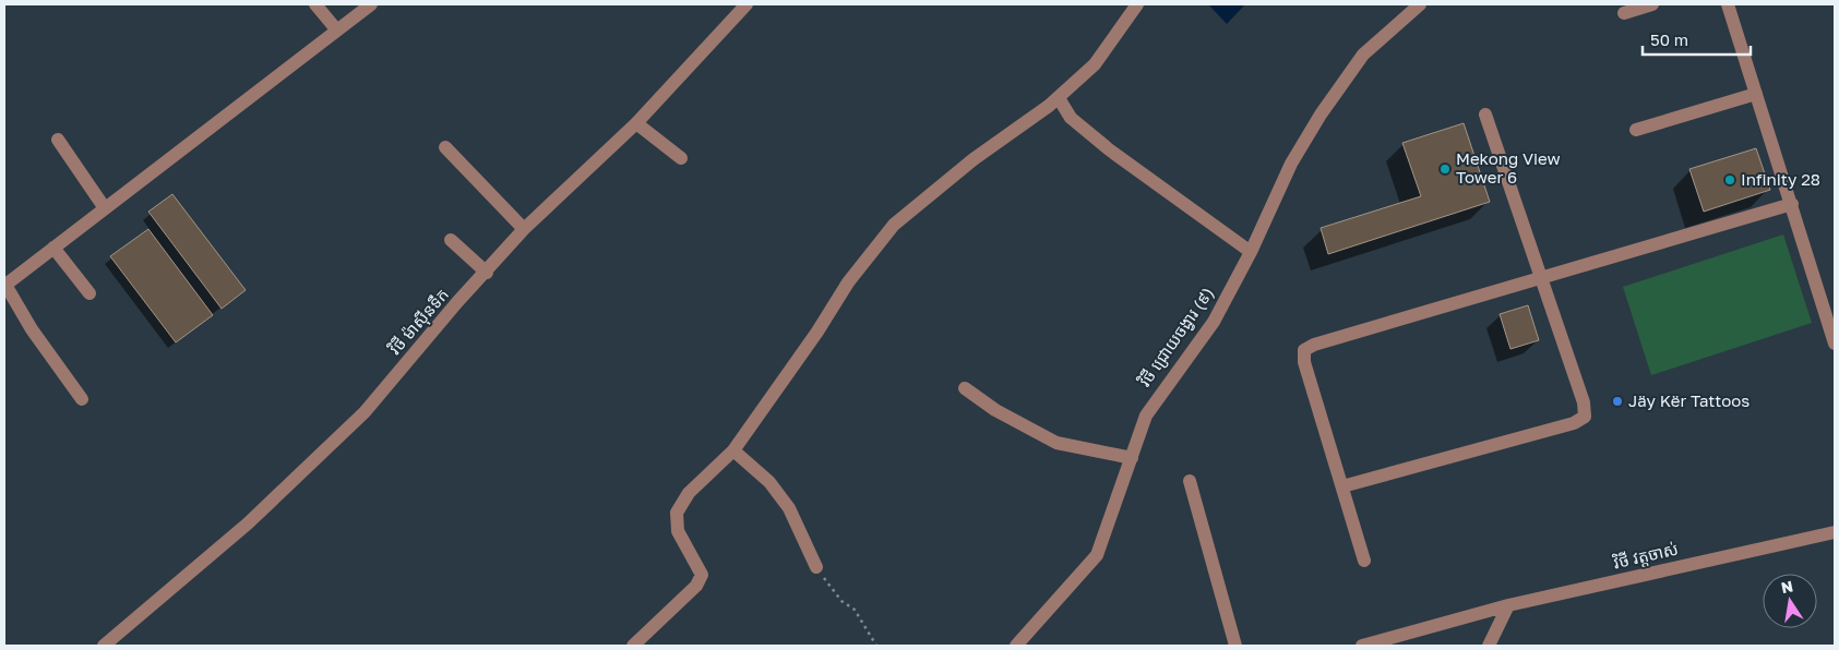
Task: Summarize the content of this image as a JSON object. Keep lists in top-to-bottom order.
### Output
{
  "streets": {
    "street": ["វិថី ម៉ាស៊ីនទឹក", "វិថី ជ្រោយចង្វារ (៩)", "វិថី វត្តចាស់"]
  },
  "places": ["Mekong View Tower 6", "Infinity 28", "Jäy Kër Tattoos"],
  "scale_bar": "50 m",
  "north": "top"
}
